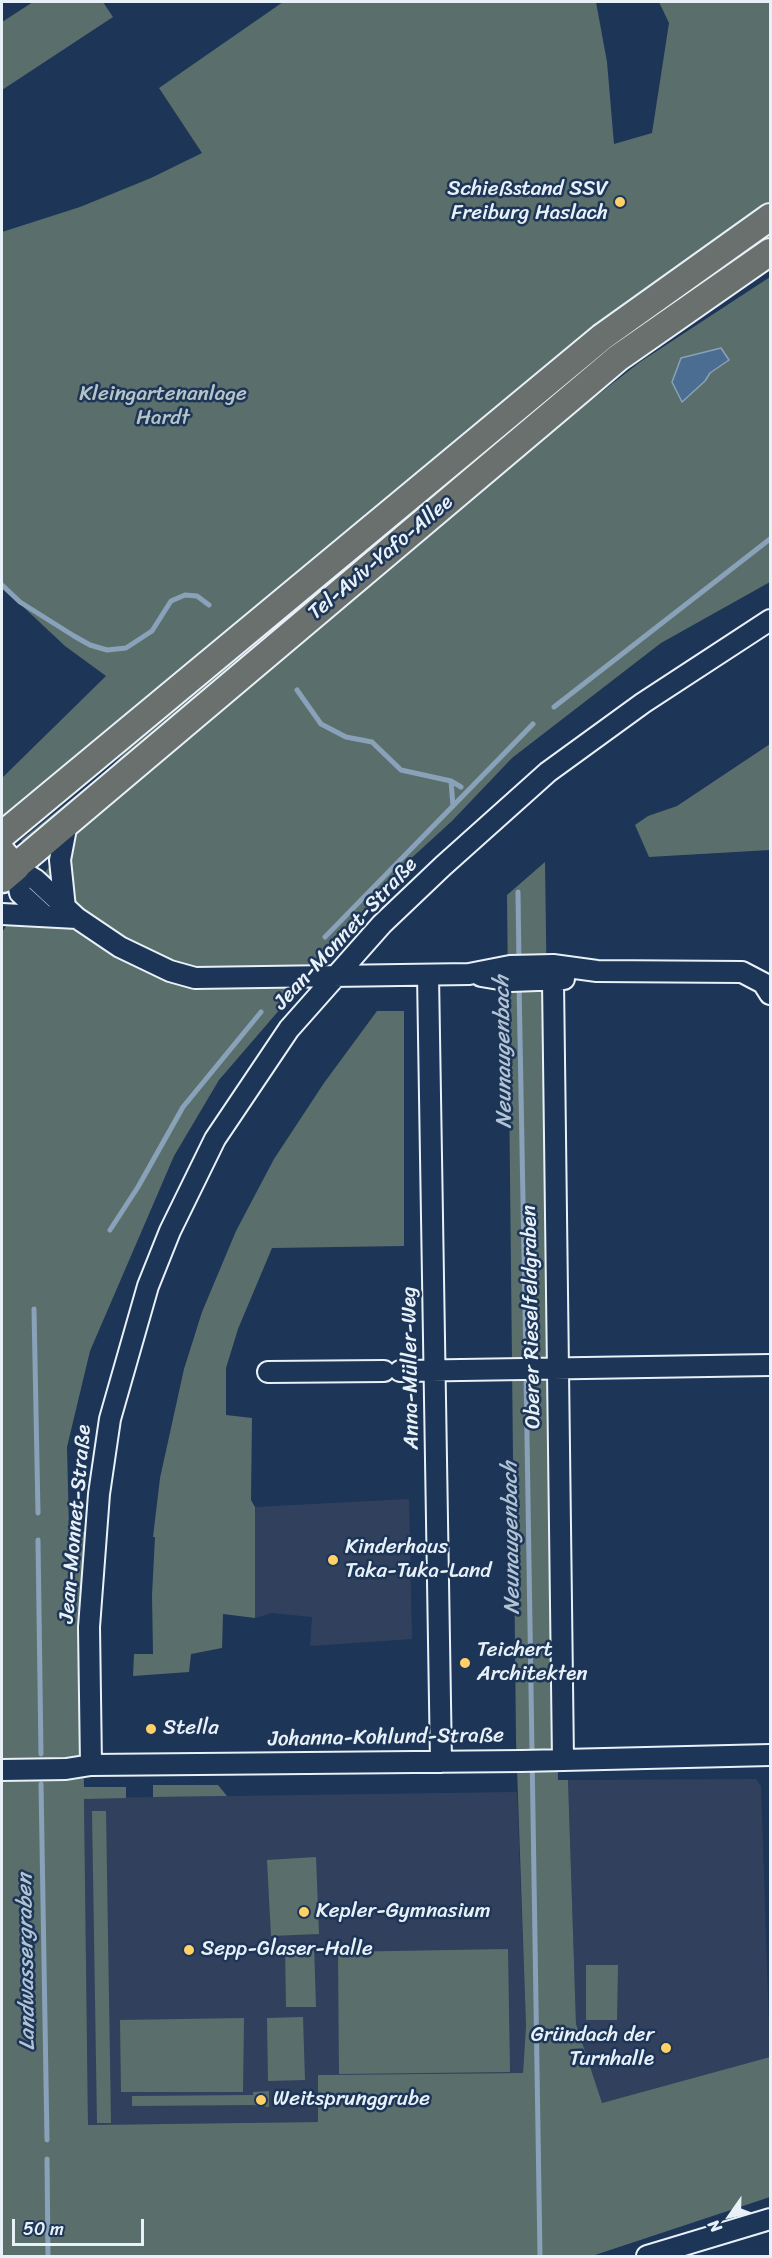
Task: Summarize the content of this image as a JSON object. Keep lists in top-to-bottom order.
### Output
{
  "streets": {
    "main road": ["Tel-Aviv-Yafo-Allee"],
    "street": [
      "Jean-Monnet-Straße",
      "Oberer Rieselfeldgraben",
      "Anna-Müller-Weg",
      "Johanna-Kohlund-Straße"
    ]
  },
  "crossings": [
    ["Jean-Monnet-Straße", "Johanna-Kohlund-Straße"],
    ["Oberer Rieselfeldgraben", "Johanna-Kohlund-Straße"],
    ["Anna-Müller-Weg", "Johanna-Kohlund-Straße"]
  ],
  "water": ["Neunaugenbach", "Landwassergraben"],
  "parks": ["Kleingartenanlage Hardt"],
  "places": [
    "Schießstand SSV Freiburg Haslach",
    "Kinderhaus Taka-Tuka-Land",
    "Teichert Architekten",
    "Stella",
    "Kepler-Gymnasium",
    "Sepp-Glaser-Halle",
    "Gründach der Turnhalle",
    "Weitsprunggrube"
  ],
  "scale_bar": "50 m",
  "north": "bottom left"
}
